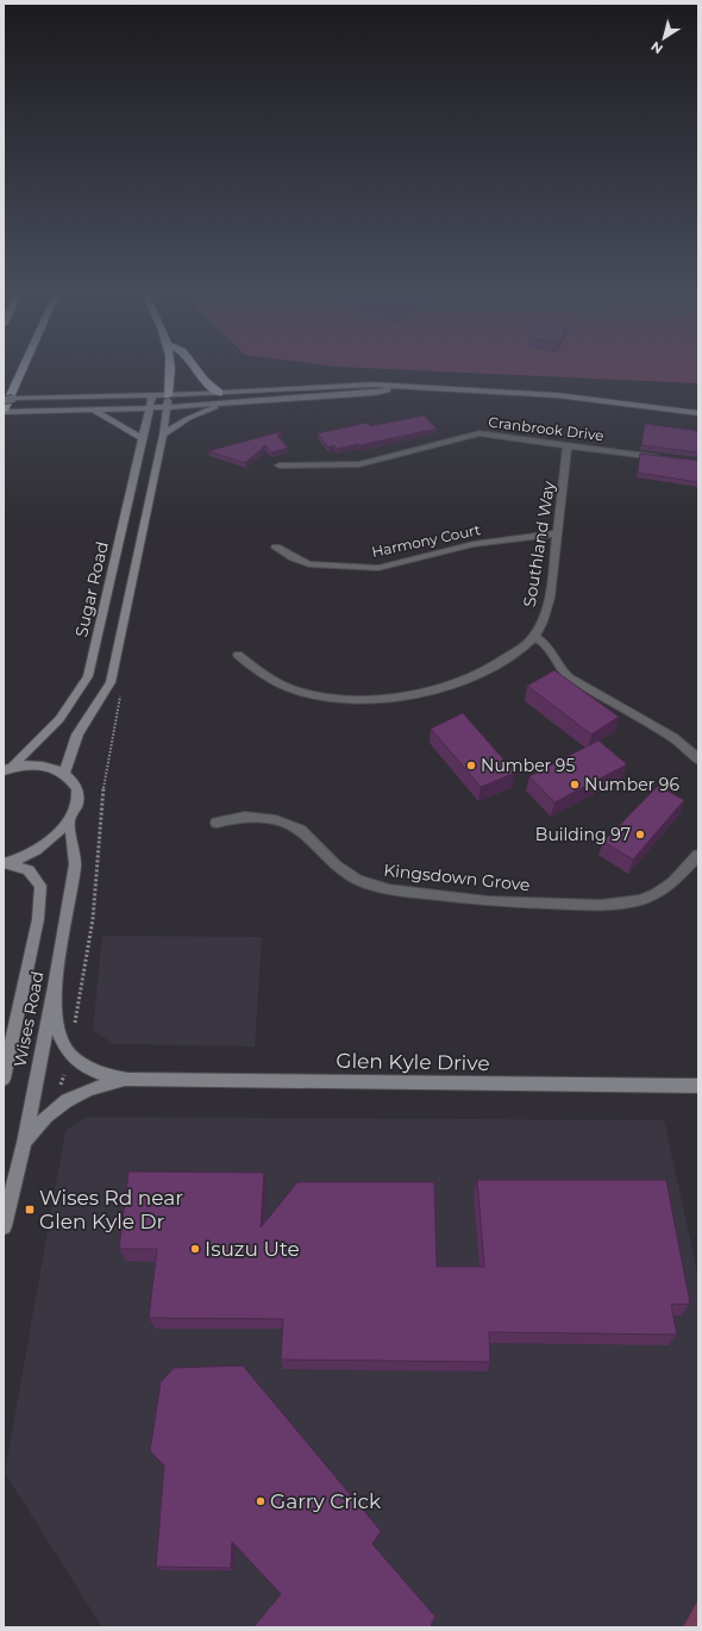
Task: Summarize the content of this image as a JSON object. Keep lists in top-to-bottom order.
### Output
{
  "streets": {
    "main road": ["Sugar Road", "Wises Road", "Glen Kyle Drive"],
    "street": [
      "Cranbrook Drive",
      "Harmony Court",
      "Southland Way",
      "Kingsdown Grove"
    ]
  },
  "crossings": [
    ["Cranbrook Drive", "Southland Way"],
    ["Harmony Court", "Southland Way"]
  ],
  "places": {
    "other": [
      "Number 95",
      "Number 96",
      "Building 97",
      "Isuzu Ute",
      "Garry Crick"
    ],
    "transit": ["Wises Rd near Glen Kyle Dr"]
  },
  "north": "bottom left"
}
